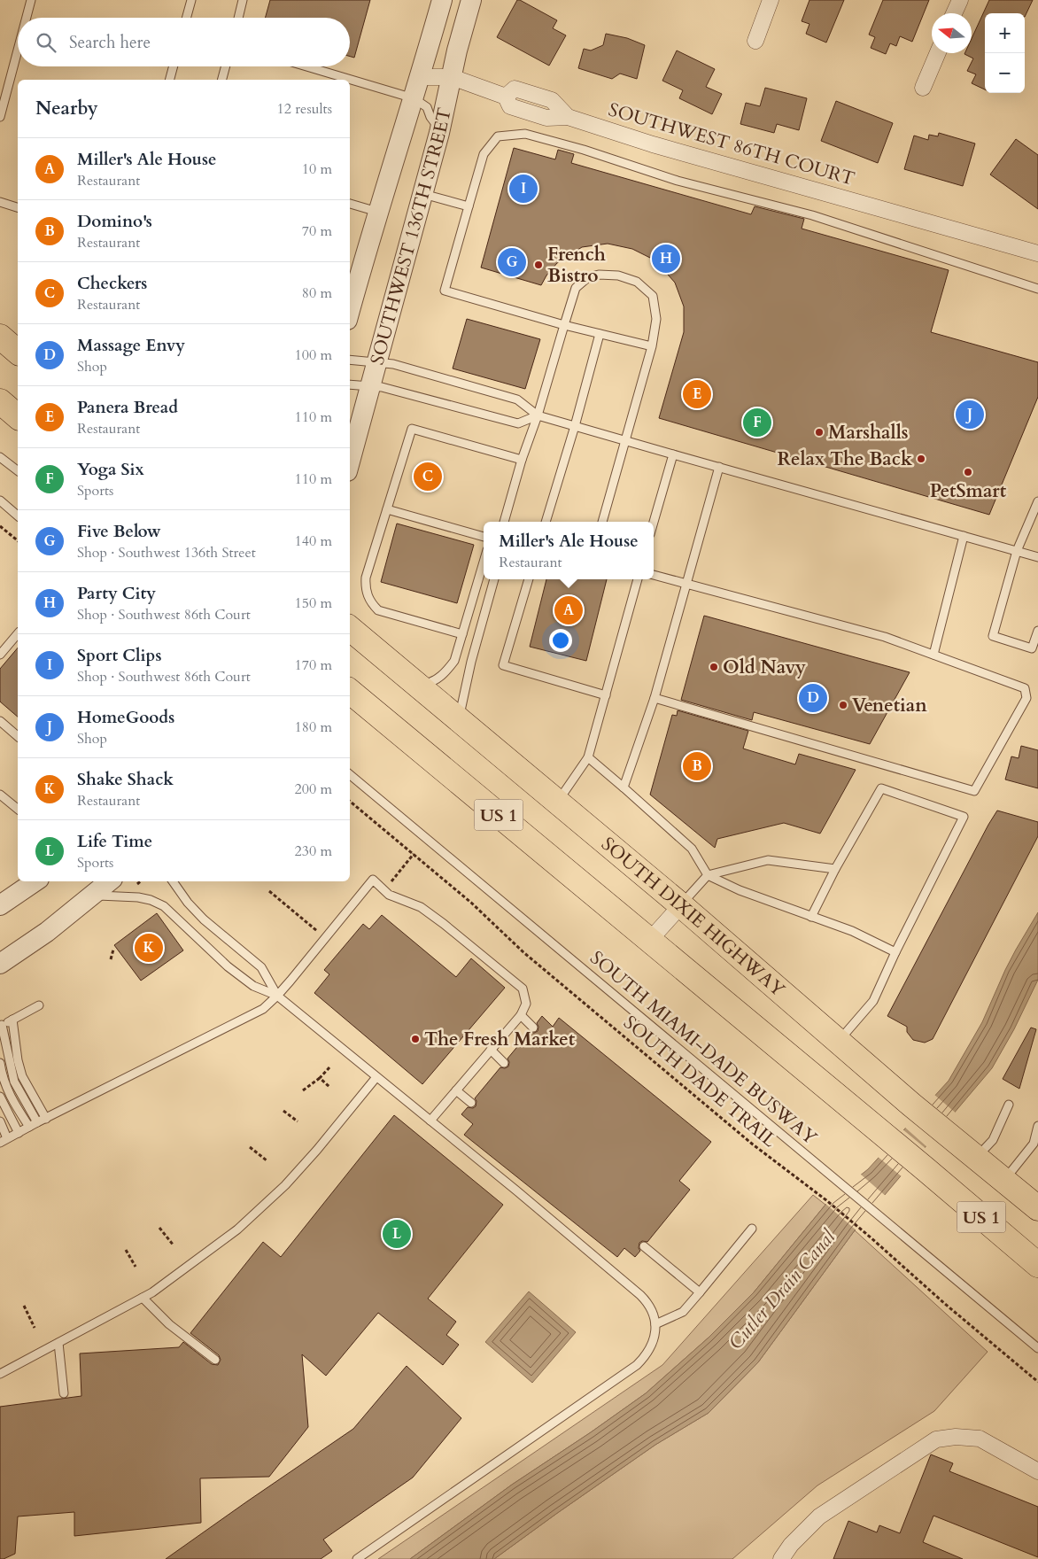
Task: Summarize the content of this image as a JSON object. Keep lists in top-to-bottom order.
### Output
{
  "streets": {
    "highway": ["US 1", "SOUTH DIXIE HIGHWAY"],
    "street": ["SOUTHWEST 86TH COURT", "SOUTHWEST 136TH STREET"],
    "lane": ["SOUTH MIAMI-DADE BUSWAY"],
    "path": ["SOUTH DADE TRAIL"]
  },
  "crossings": [
    ["SOUTHWEST 86TH COURT", "SOUTHWEST 136TH STREET"]
  ],
  "water": ["Cutler Drain Canal"],
  "places": [
    "French Bistro",
    "Marshalls",
    "Relax The Back",
    "PetSmart",
    "Old Navy",
    "Venetian",
    "The Fresh Market"
  ],
  "north": "left",
  "page": {
    "map_buttons": ["+", "−"],
    "search": "Search here",
    "heading": ["Nearby", "12 results"],
    "list": [
      {
        "mark": "A",
        "name": "Miller's Ale House",
        "note": "Restaurant",
        "value": "10 m"
      },
      {
        "mark": "B",
        "name": "Domino's",
        "note": "Restaurant",
        "value": "70 m"
      },
      {
        "mark": "C",
        "name": "Checkers",
        "note": "Restaurant",
        "value": "80 m"
      },
      {
        "mark": "D",
        "name": "Massage Envy",
        "note": "Shop",
        "value": "100 m"
      },
      {
        "mark": "E",
        "name": "Panera Bread",
        "note": "Restaurant",
        "value": "110 m"
      },
      {
        "mark": "F",
        "name": "Yoga Six",
        "note": "Sports",
        "value": "110 m"
      },
      {
        "mark": "G",
        "name": "Five Below",
        "note": "Shop · Southwest 136th Street",
        "value": "140 m"
      },
      {
        "mark": "H",
        "name": "Party City",
        "note": "Shop · Southwest 86th Court",
        "value": "150 m"
      },
      {
        "mark": "I",
        "name": "Sport Clips",
        "note": "Shop · Southwest 86th Court",
        "value": "170 m"
      },
      {
        "mark": "J",
        "name": "HomeGoods",
        "note": "Shop",
        "value": "180 m"
      },
      {
        "mark": "K",
        "name": "Shake Shack",
        "note": "Restaurant",
        "value": "200 m"
      },
      {
        "mark": "L",
        "name": "Life Time",
        "note": "Sports",
        "value": "230 m"
      }
    ],
    "pins": [
      "I",
      "H",
      "G",
      "E",
      "J",
      "F",
      "C",
      "A",
      "D",
      "B",
      "K",
      "L"
    ],
    "popup": ["Miller's Ale House", "Restaurant"]
  }
}
